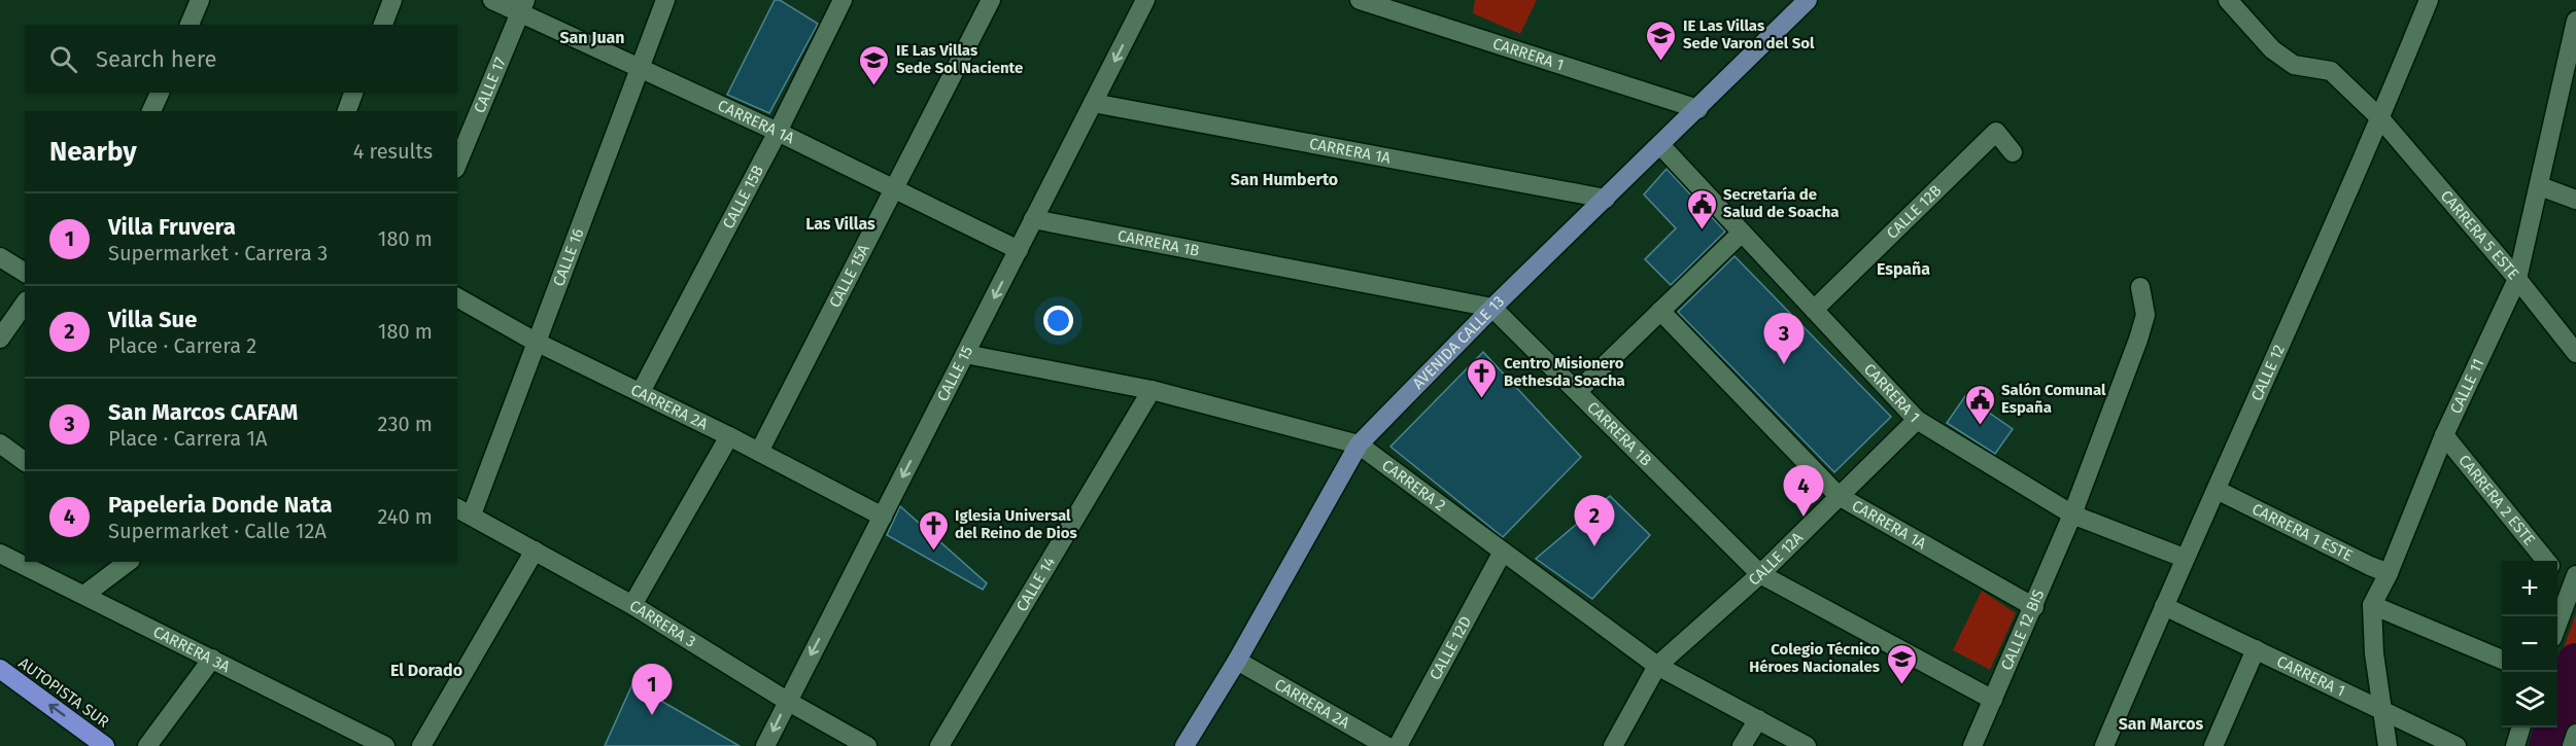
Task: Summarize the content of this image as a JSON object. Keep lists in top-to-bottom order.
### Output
{
  "streets": {
    "highway": ["AUTOPISTA SUR"],
    "main road": ["AVENIDA CALLE 13"],
    "street": [
      "CARRERA 1",
      "CALLE 17",
      "CARRERA 1A",
      "CALLE 15B",
      "CALLE 12B",
      "CARRERA 5 ESTE",
      "CARRERA 1B",
      "CALLE 16",
      "CALLE 15A",
      "CALLE 15",
      "CALLE 12",
      "CALLE 11",
      "CARRERA 2A",
      "CARRERA 2",
      "CARRERA 2 ESTE",
      "CARRERA 1 ESTE",
      "CALLE 12A",
      "CALLE 14",
      "CARRERA 3",
      "CALLE 12 BIS",
      "CALLE 12D",
      "CARRERA 3A"
    ]
  },
  "crossings": [
    ["CARRERA 1", "CALLE 12B"],
    ["CARRERA 1", "AVENIDA CALLE 13"],
    ["CARRERA 1", "CALLE 12"],
    ["CARRERA 1", "CALLE 11"],
    ["CARRERA 1", "CALLE 12A"],
    ["CARRERA 1", "CALLE 12 BIS"],
    ["CALLE 17", "CARRERA 1A"],
    ["CARRERA 1A", "CALLE 15B"],
    ["CARRERA 1A", "CALLE 16"],
    ["CARRERA 1A", "CALLE 15A"],
    ["CARRERA 1A", "AVENIDA CALLE 13"],
    ["CARRERA 1A", "CALLE 15"],
    ["CARRERA 1A", "CALLE 12A"],
    ["CARRERA 1A", "CALLE 12 BIS"],
    ["CALLE 15B", "CARRERA 2A"],
    ["CARRERA 5 ESTE", "CALLE 12"],
    ["CARRERA 5 ESTE", "CALLE 11"],
    ["CARRERA 1B", "AVENIDA CALLE 13"],
    ["CARRERA 1B", "CALLE 15"],
    ["CARRERA 1B", "CALLE 12A"],
    ["CARRERA 1B", "CALLE 12 BIS"],
    ["CALLE 16", "CARRERA 2A"],
    ["CALLE 16", "CARRERA 3"],
    ["CALLE 15A", "CARRERA 2A"],
    ["AVENIDA CALLE 13", "CARRERA 2A"],
    ["AVENIDA CALLE 13", "CARRERA 2"],
    ["CALLE 15", "CARRERA 2A"],
    ["CALLE 15", "CARRERA 2"],
    ["CALLE 15", "CARRERA 3"],
    ["CALLE 12", "CARRERA 1 ESTE"],
    ["CALLE 11", "CARRERA 2 ESTE"],
    ["CALLE 11", "CARRERA 1 ESTE"],
    ["CARRERA 2", "CALLE 12A"],
    ["CARRERA 2", "CALLE 14"],
    ["CARRERA 2", "CALLE 12D"]
  ],
  "one_way": ["CALLE 15", "AUTOPISTA SUR"],
  "districts": [
    "San Juan",
    "San Humberto",
    "Las Villas",
    "España",
    "El Dorado",
    "San Marcos"
  ],
  "places": {
    "school or university": ["IE Las Villas Sede Varon del Sol", "IE Las Villas Sede Sol Naciente", "Colegio Técnico Héroes Nacionales"],
    "public building": ["Secretaría de Salud de Soacha", "Salón Comunal España"],
    "church": ["Centro Misionero Bethesda Soacha", "Iglesia Universal del Reino de Dios"]
  },
  "page": {
    "search": "Search here",
    "heading": ["Nearby", "4 results"],
    "list": [
      {
        "mark": "1",
        "name": "Villa Fruvera",
        "note": "Supermarket · Carrera 3",
        "value": "180 m"
      },
      {
        "mark": "2",
        "name": "Villa Sue",
        "note": "Place · Carrera 2",
        "value": "180 m"
      },
      {
        "mark": "3",
        "name": "San Marcos CAFAM",
        "note": "Place · Carrera 1A",
        "value": "230 m"
      },
      {
        "mark": "4",
        "name": "Papeleria Donde Nata",
        "note": "Supermarket · Calle 12A",
        "value": "240 m"
      }
    ],
    "pins": [
      "3",
      "4",
      "2",
      "1"
    ],
    "map_buttons": ["+", "−"]
  }
}
